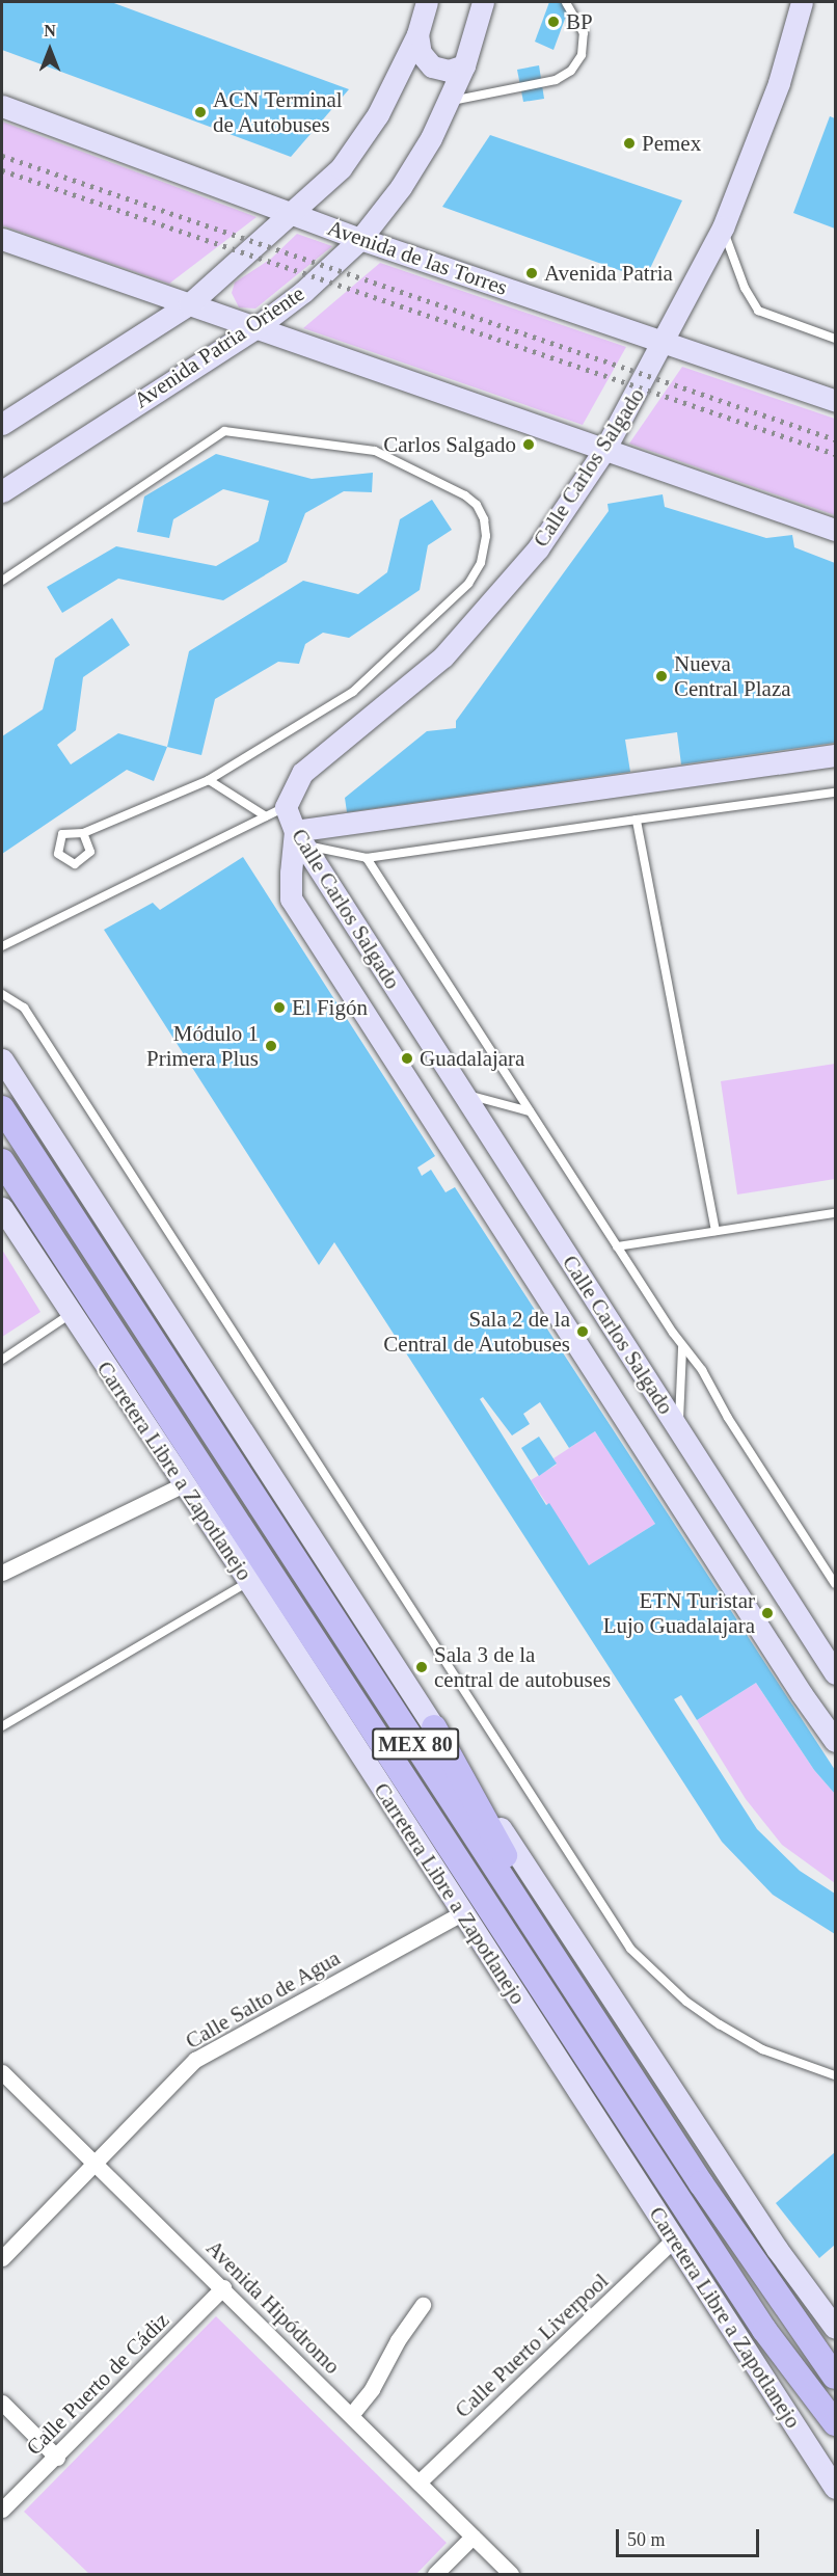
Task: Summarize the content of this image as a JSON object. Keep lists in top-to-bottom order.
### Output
{
  "streets": {
    "main road": ["Carretera Libre a Zapotlanejo", "MEX 80"],
    "street": [
      "Avenida de las Torres",
      "Avenida Patria Oriente",
      "Calle Carlos Salgado",
      "Calle Salto de Agua",
      "Avenida Hipódromo",
      "Calle Puerto Liverpool",
      "Calle Puerto de Cádiz"
    ]
  },
  "crossings": [
    ["Avenida de las Torres", "Avenida Patria Oriente"],
    ["Avenida de las Torres", "Calle Carlos Salgado"],
    ["Carretera Libre a Zapotlanejo", "Calle Salto de Agua"],
    ["Carretera Libre a Zapotlanejo", "Calle Puerto Liverpool"],
    ["Calle Salto de Agua", "Avenida Hipódromo"],
    ["Avenida Hipódromo", "Calle Puerto Liverpool"],
    ["Avenida Hipódromo", "Calle Puerto de Cádiz"]
  ],
  "places": [
    "BP",
    "ACN Terminal de Autobuses",
    "Pemex",
    "Avenida Patria",
    "Carlos Salgado",
    "Nueva Central Plaza",
    "El Figón",
    "Módulo 1 Primera Plus",
    "Guadalajara",
    "Sala 2 de la Central de Autobuses",
    "ETN Turistar Lujo Guadalajara",
    "Sala 3 de la central de autobuses"
  ],
  "scale_bar": "50 m",
  "north": "top"
}
